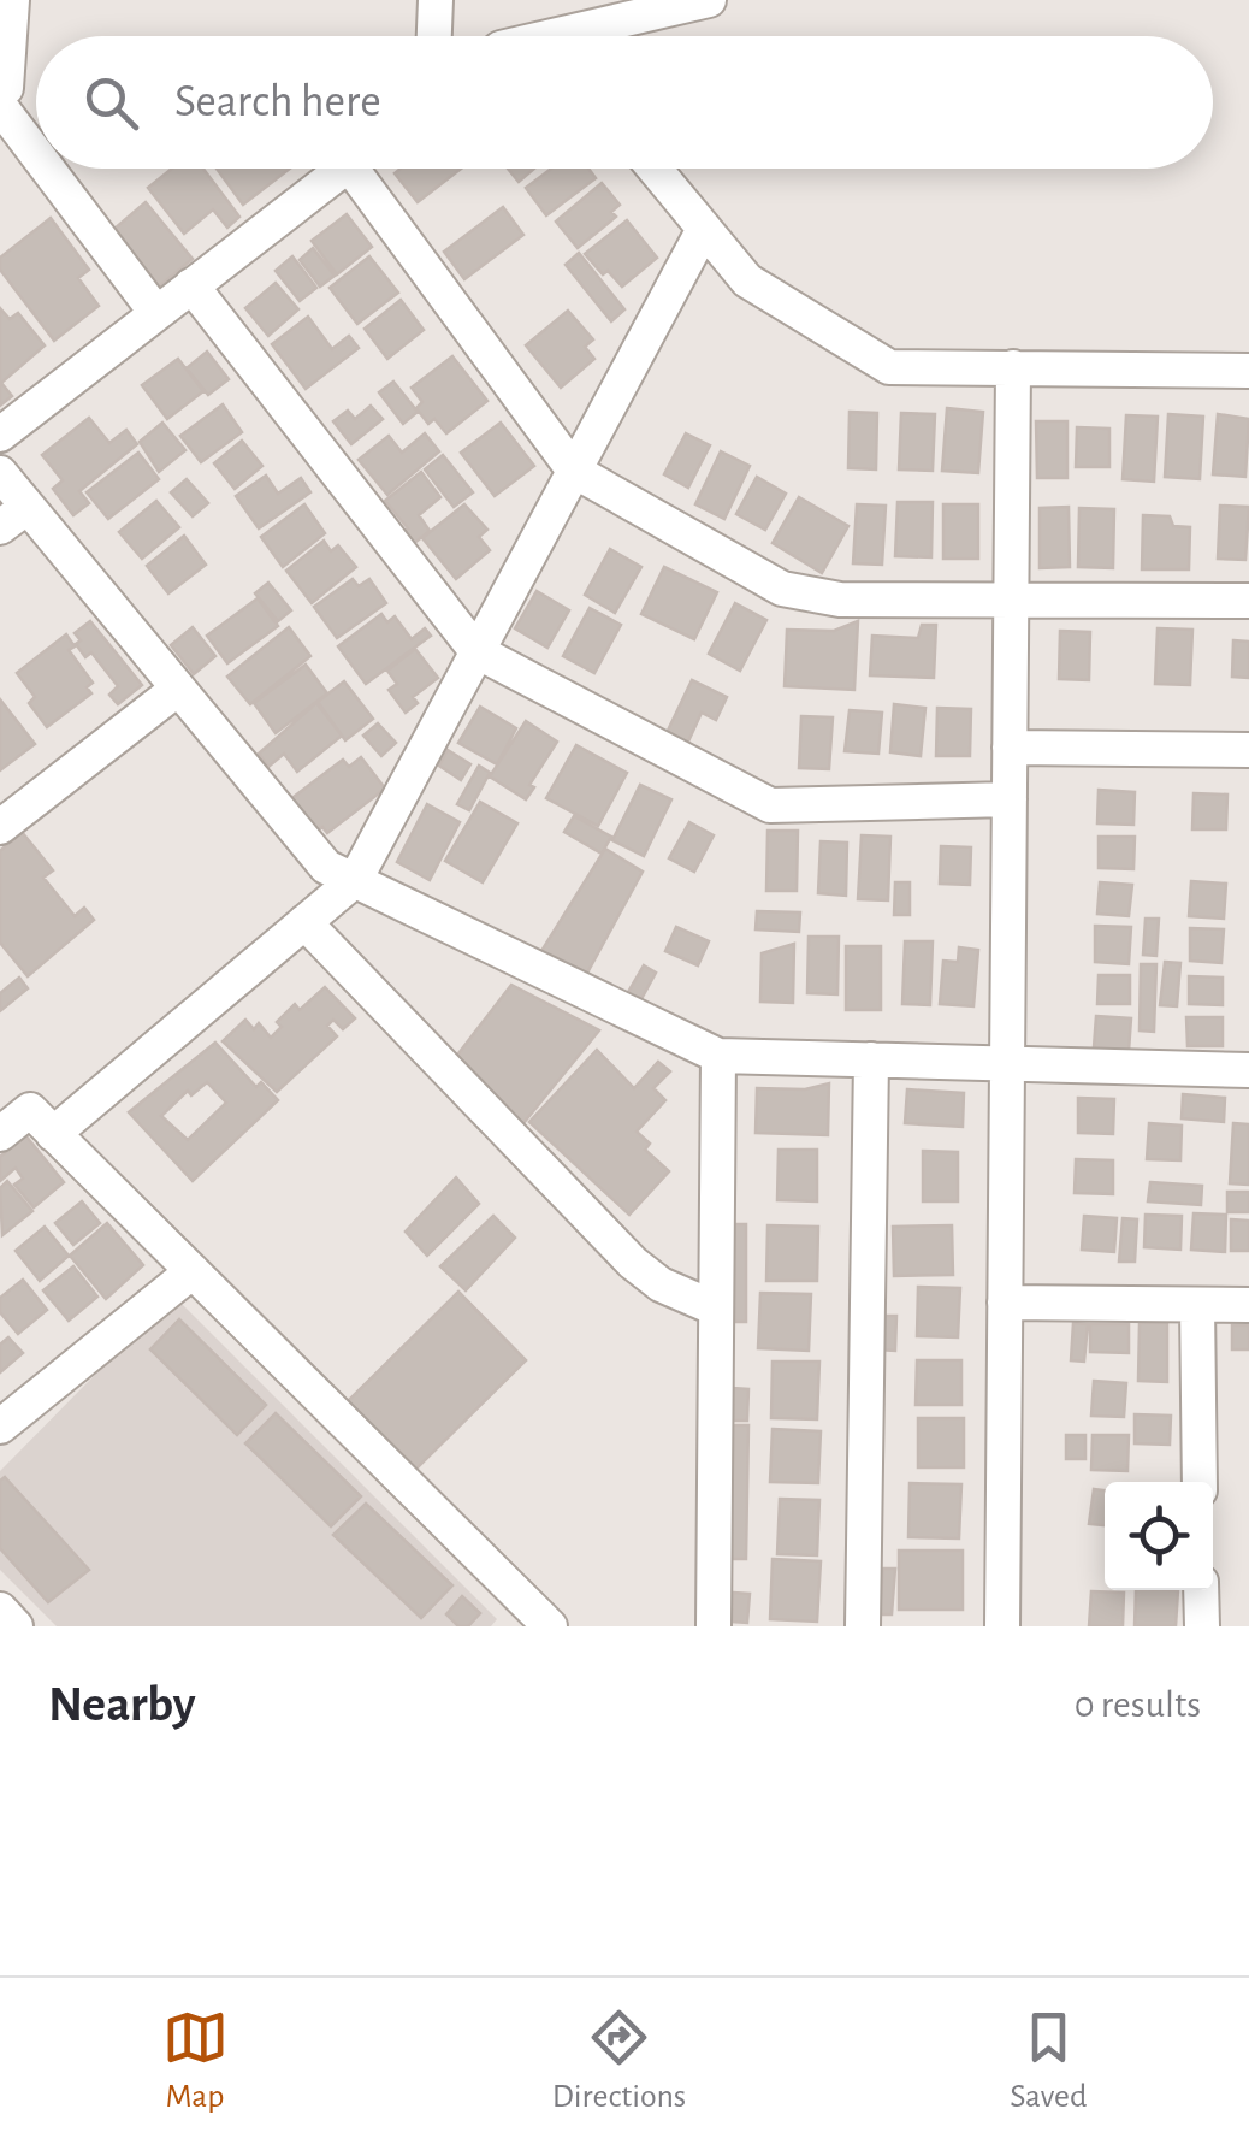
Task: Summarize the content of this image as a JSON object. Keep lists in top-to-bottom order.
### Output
{
  "page": {
    "search": "Search here",
    "heading": ["Nearby", "0 results"],
    "nav": ["Map", "Directions", "Saved"]
  }
}
